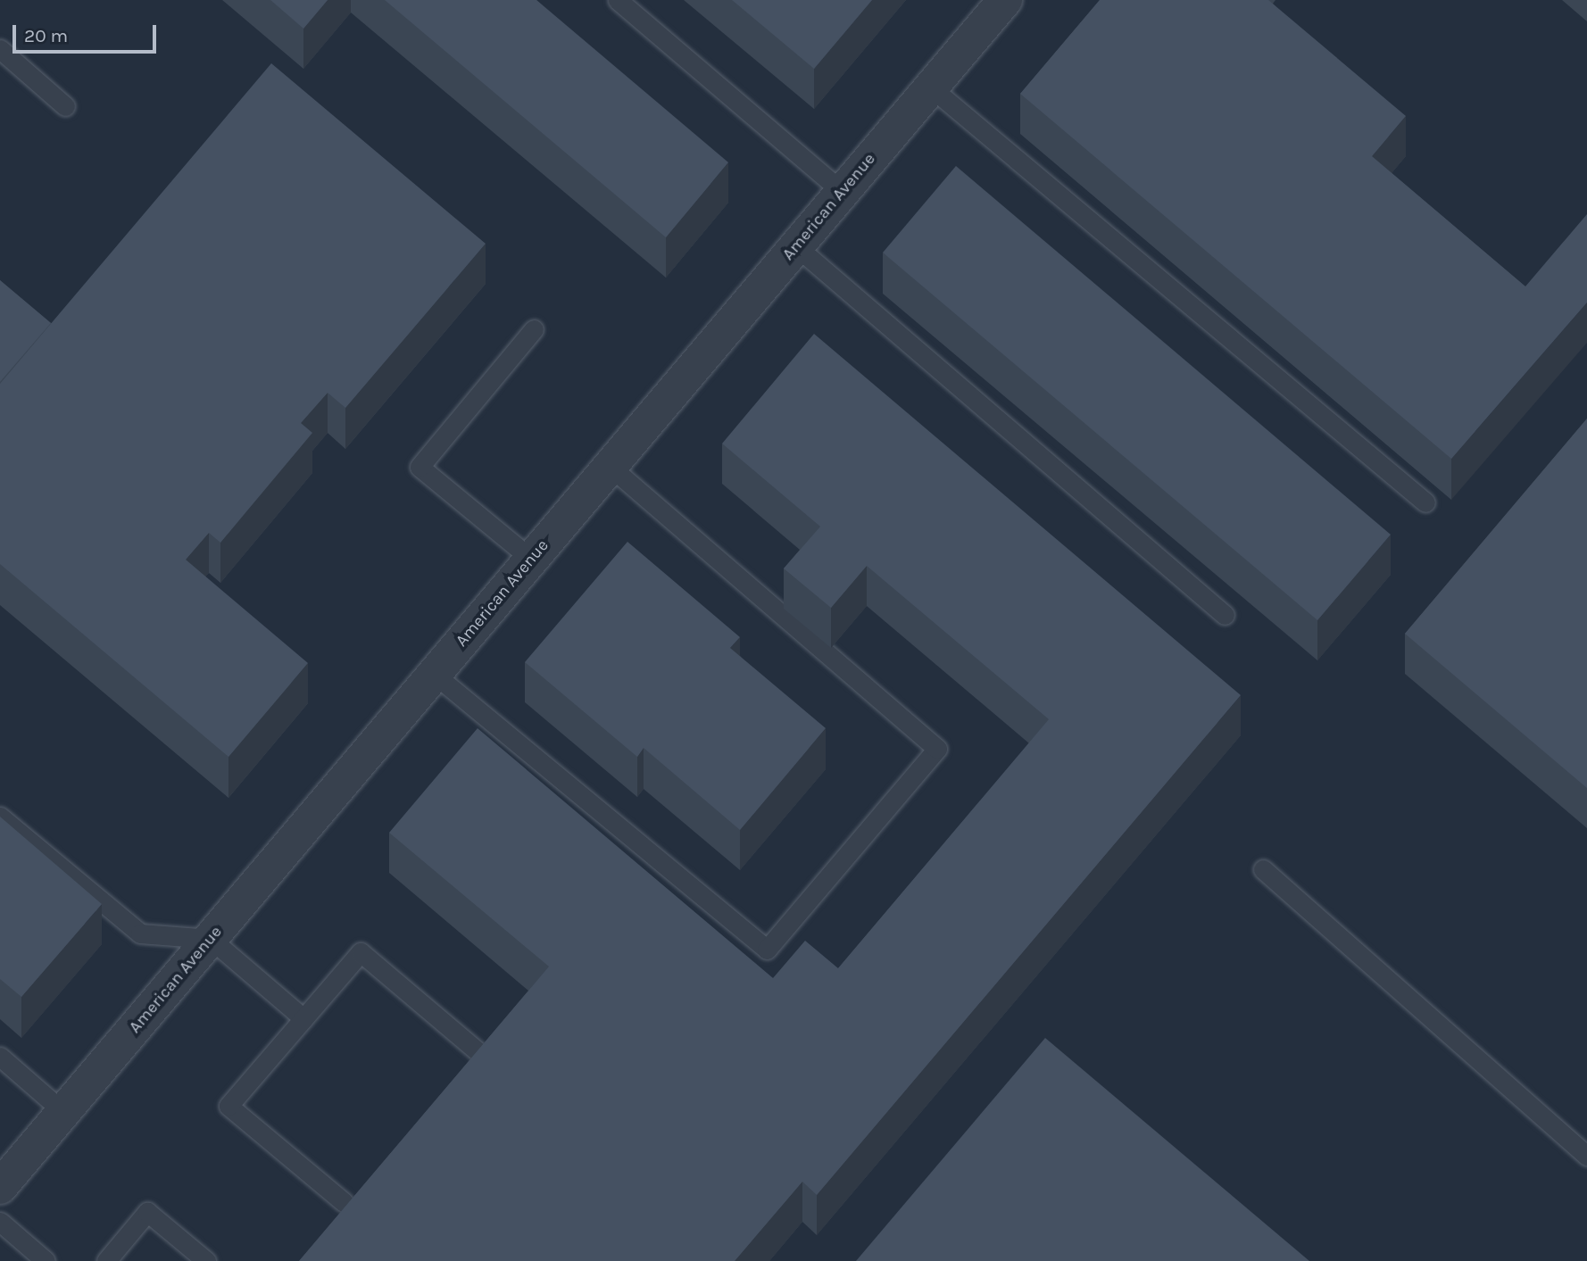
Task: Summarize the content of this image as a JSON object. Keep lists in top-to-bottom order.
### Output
{
  "streets": {
    "street": ["American Avenue"]
  },
  "scale_bar": "20 m"
}
